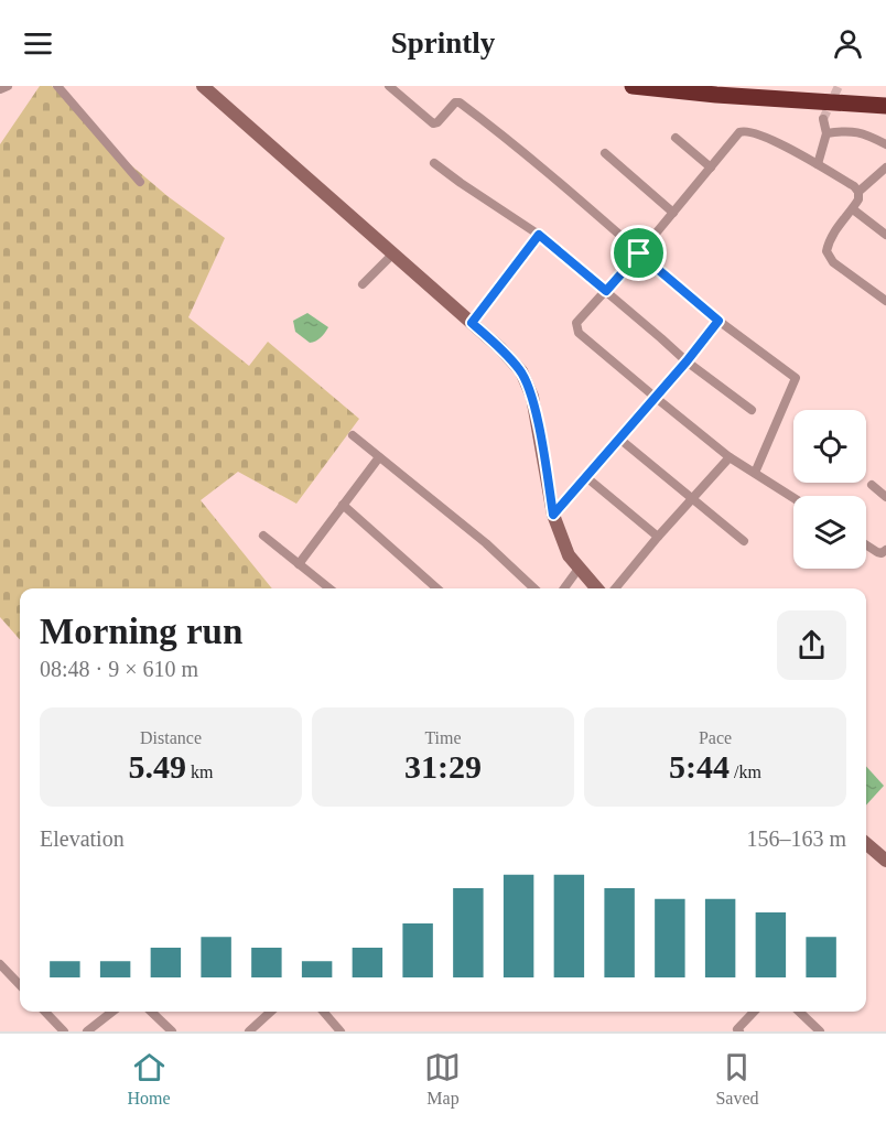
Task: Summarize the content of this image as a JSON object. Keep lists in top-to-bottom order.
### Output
{
  "page": {
    "header": "Sprintly",
    "heading": ["Morning run", "08:48 · 9 × 610 m"],
    "stats": [
      ["Distance", "5.49 km"],
      ["Time", "31:29"],
      ["Pace", "5:44 /km"]
    ],
    "chart": ["Elevation", "156–163 m"],
    "tabs": ["Home", "Map", "Saved"]
  }
}
